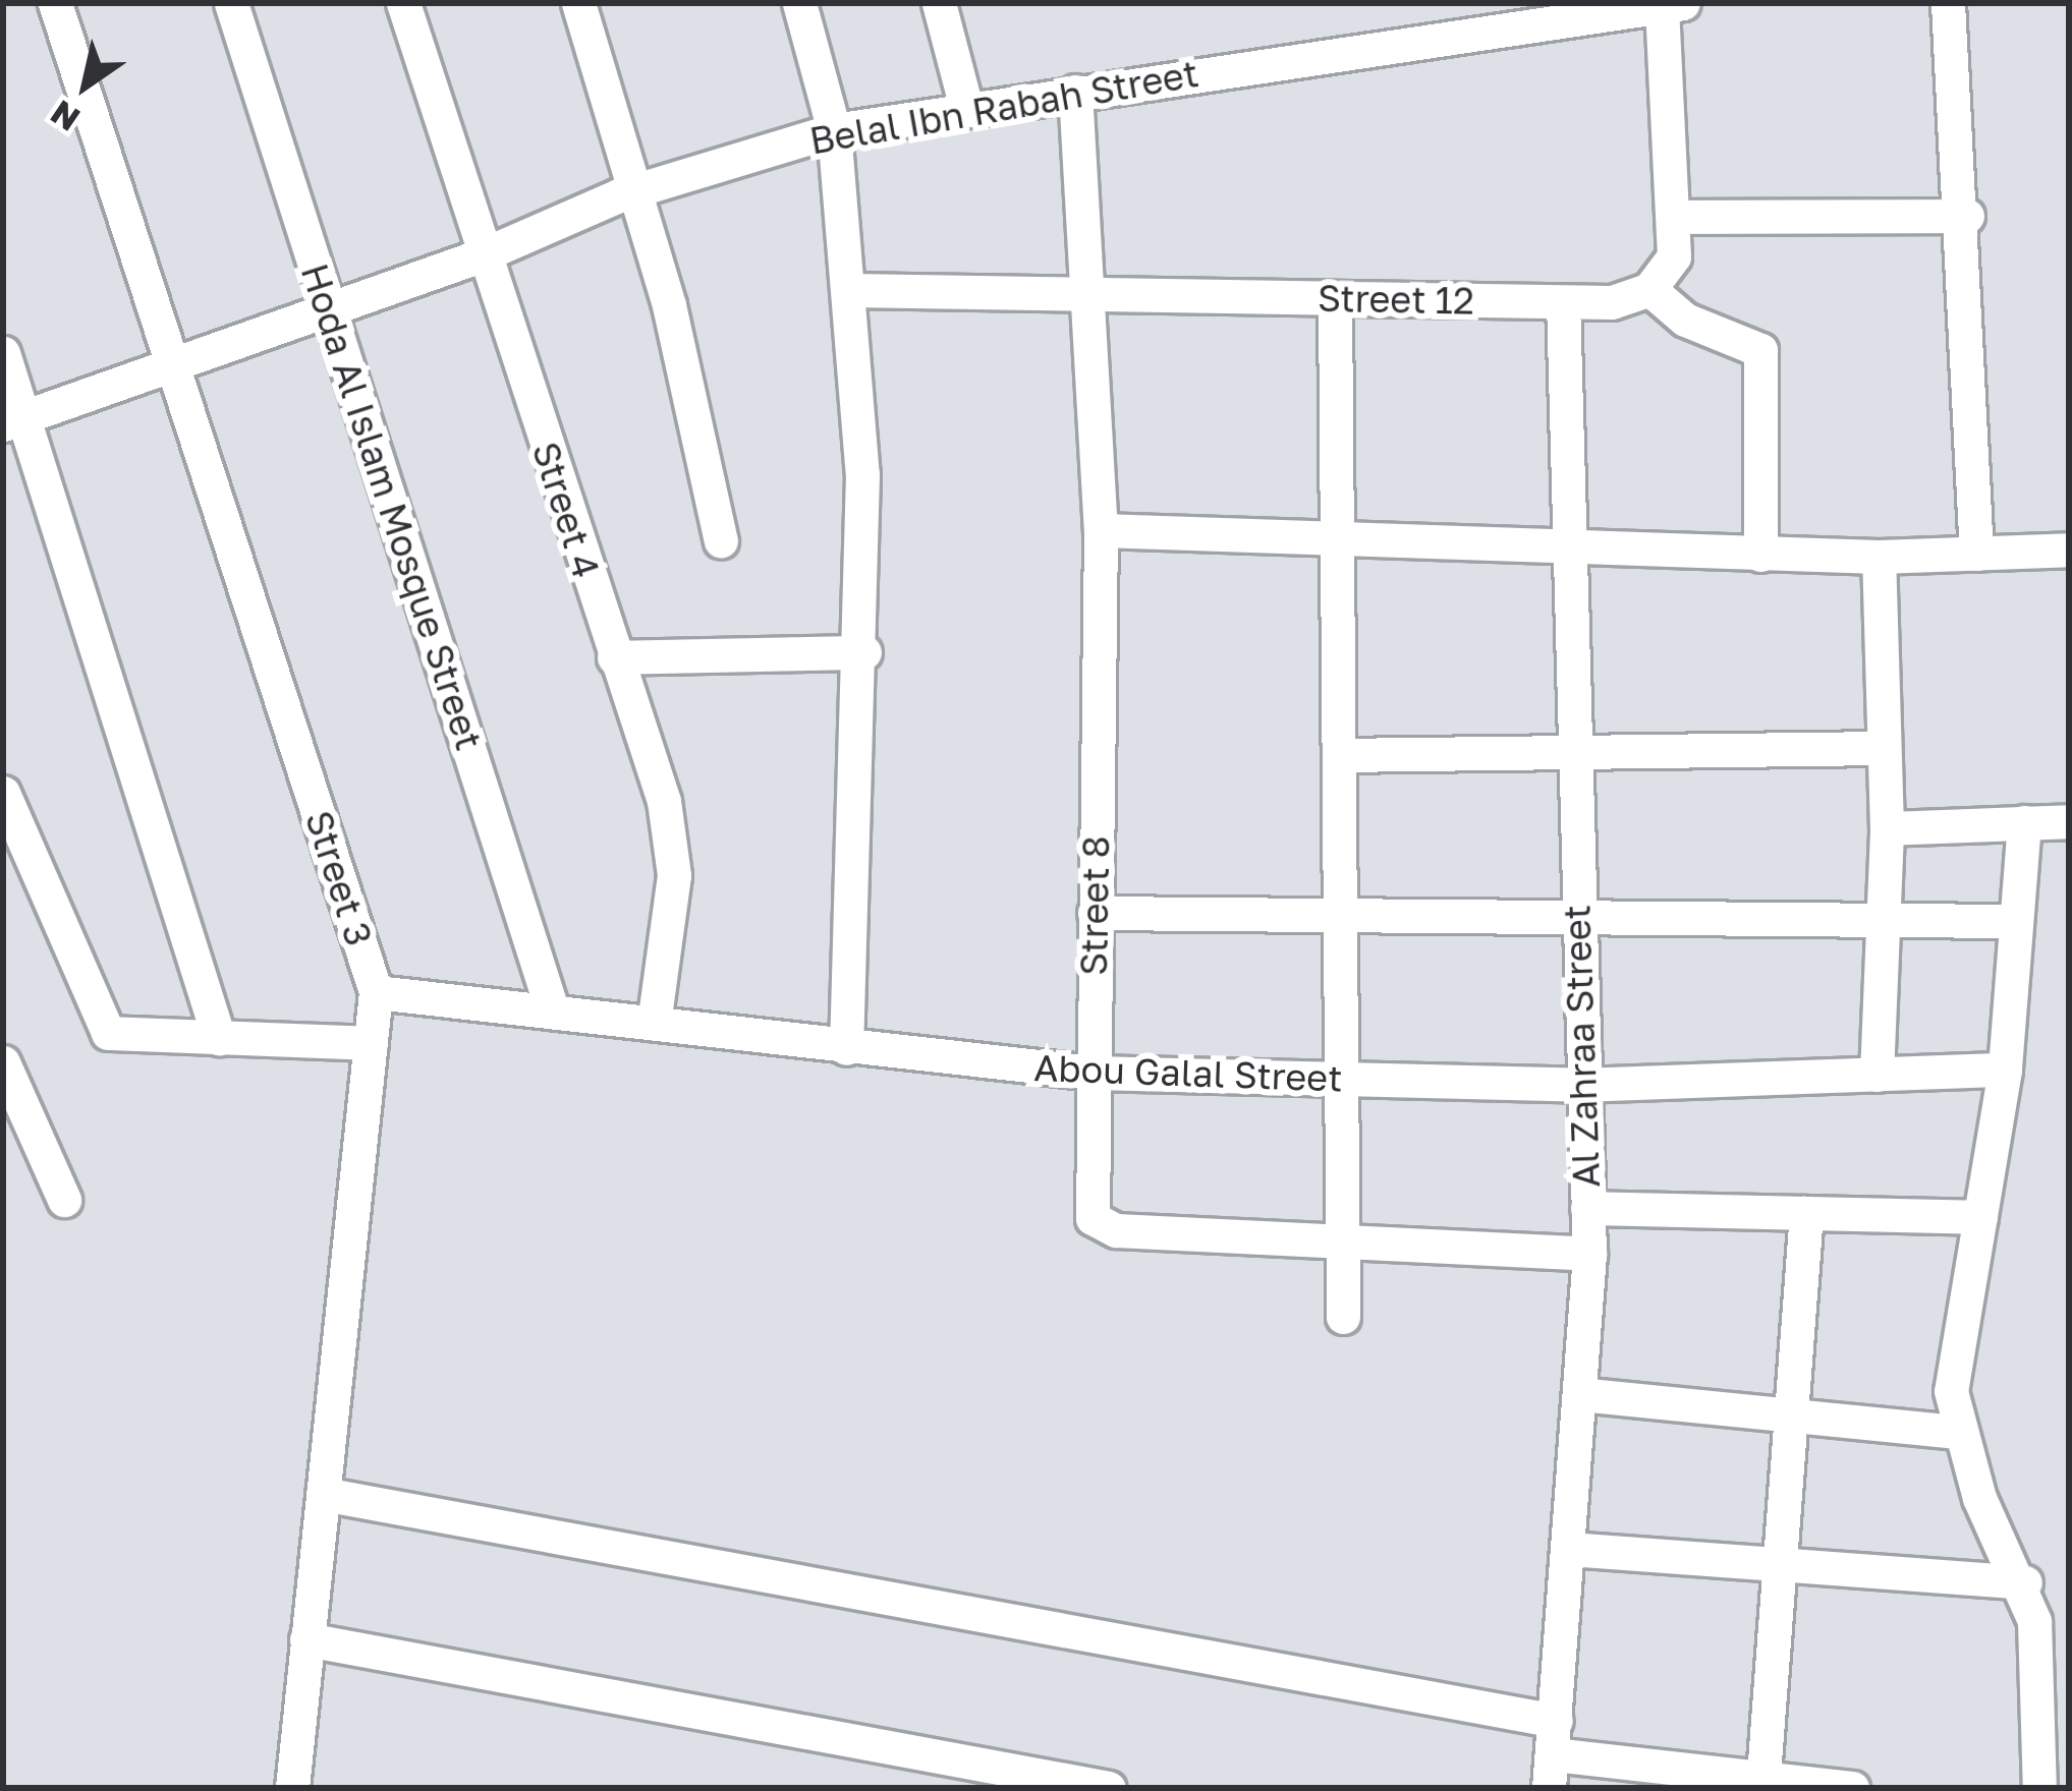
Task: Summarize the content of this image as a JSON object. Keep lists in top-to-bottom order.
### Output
{
  "streets": {
    "street": [
      "Belal Ibn Rabah Street",
      "Street 12",
      "Hoda Al Islam Mosque Street",
      "Street 4",
      "Street 3",
      "Street 8",
      "Al Zahraa Street",
      "Abou Galal Street"
    ]
  },
  "crossings": [
    ["Belal Ibn Rabah Street", "Hoda Al Islam Mosque Street"],
    ["Belal Ibn Rabah Street", "Street 4"],
    ["Belal Ibn Rabah Street", "Street 3"],
    ["Belal Ibn Rabah Street", "Street 8"],
    ["Street 12", "Street 8"],
    ["Street 12", "Al Zahraa Street"],
    ["Hoda Al Islam Mosque Street", "Abou Galal Street"],
    ["Street 4", "Abou Galal Street"],
    ["Street 3", "Abou Galal Street"],
    ["Street 8", "Al Zahraa Street"],
    ["Street 8", "Abou Galal Street"],
    ["Al Zahraa Street", "Abou Galal Street"]
  ],
  "north": "bottom left"
}
